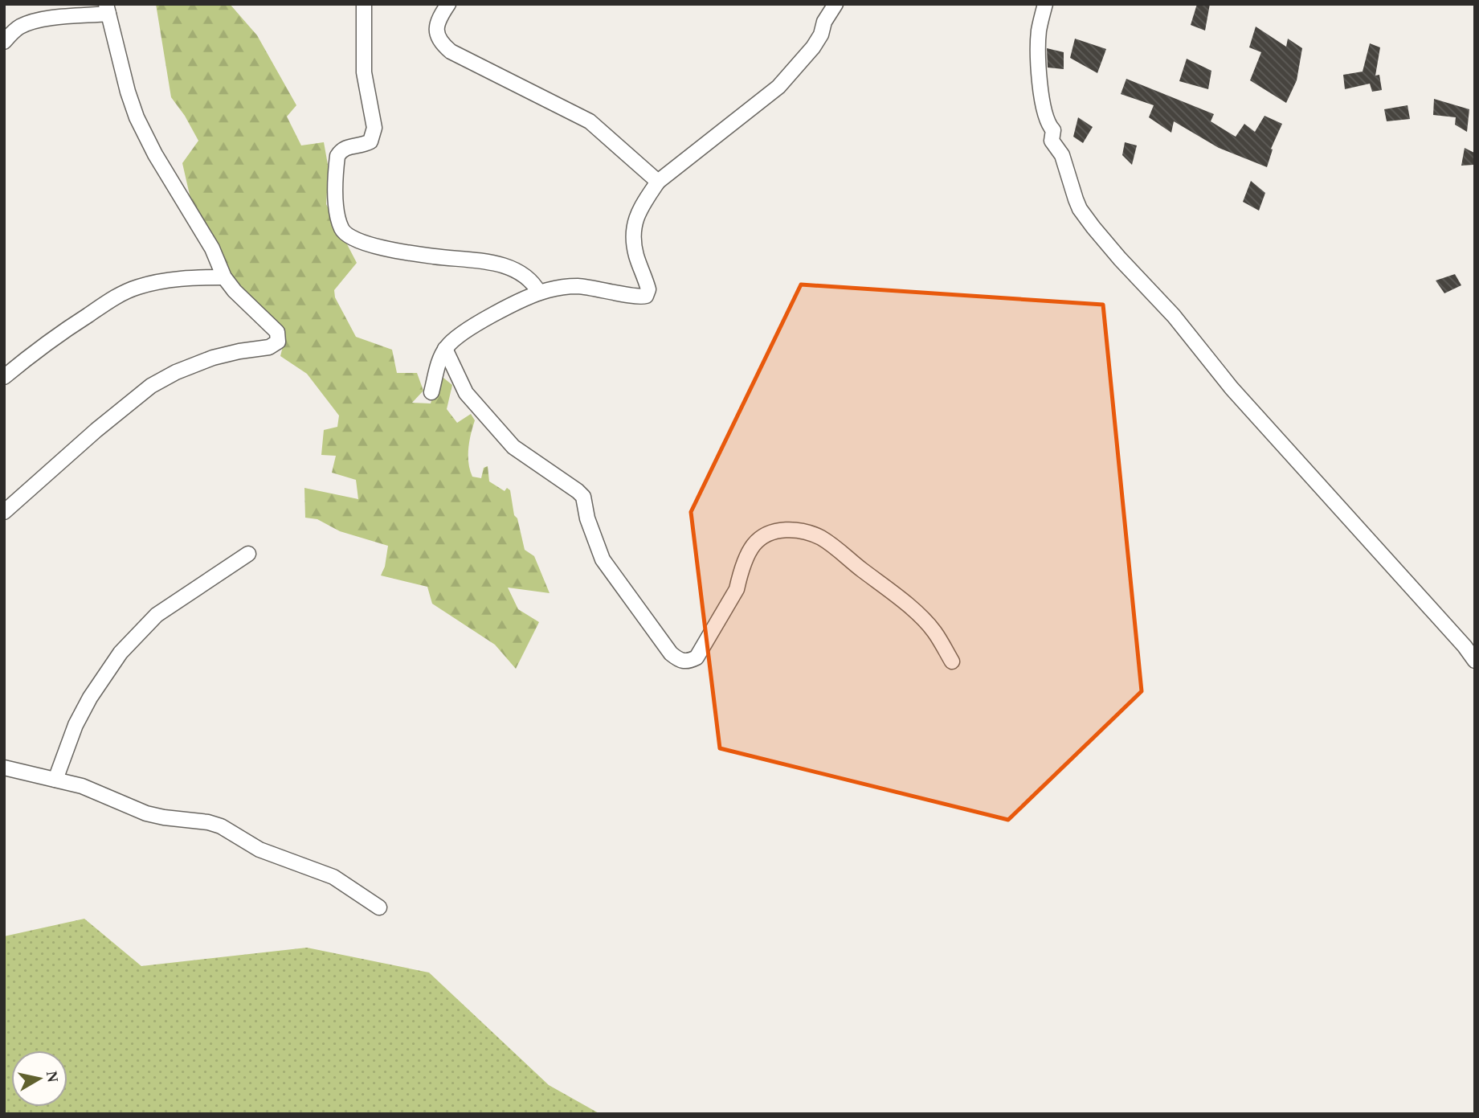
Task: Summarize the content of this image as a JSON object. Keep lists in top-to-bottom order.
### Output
{
  "north": "right"
}
